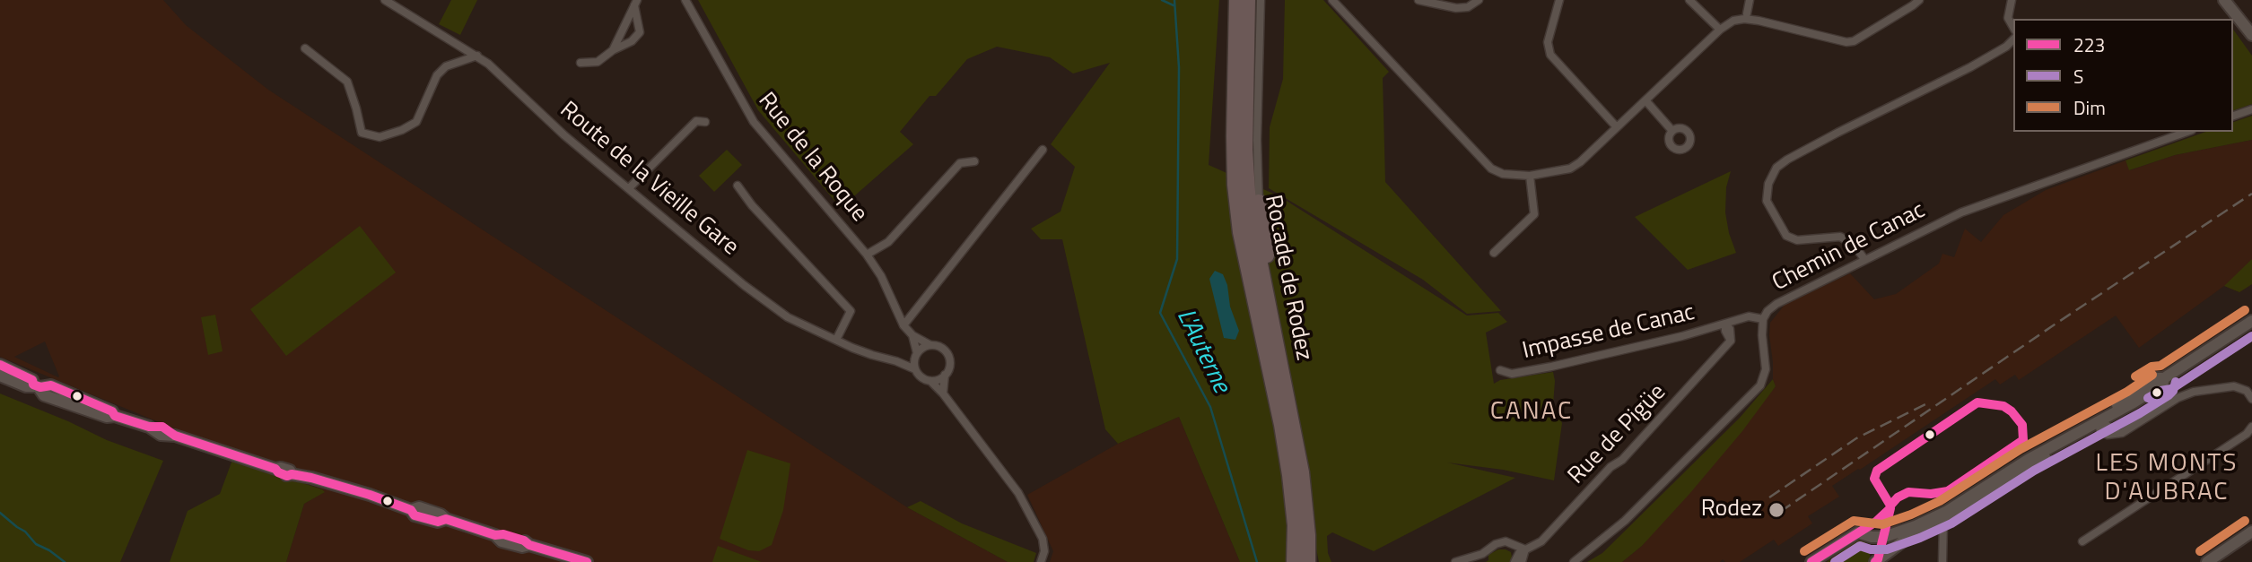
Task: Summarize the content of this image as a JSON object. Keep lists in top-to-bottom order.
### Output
{
  "streets": {
    "highway": ["Rocade de Rodez"],
    "street": [
      "Rue de la Roque",
      "Route de la Vieille Gare",
      "Chemin de Canac",
      "Impasse de Canac",
      "Rue de Pigüe"
    ]
  },
  "crossings": [
    ["Rue de la Roque", "Route de la Vieille Gare"],
    ["Impasse de Canac", "Rue de Pigüe"]
  ],
  "districts": ["CANAC", "LES MONTS D'AUBRAC"],
  "water": ["L'Auterne"],
  "places": ["Rodez"],
  "lines": ["transit line Dim", "transit line S", "transit line 223"],
  "legend": ["223", "S", "Dim"]
}
